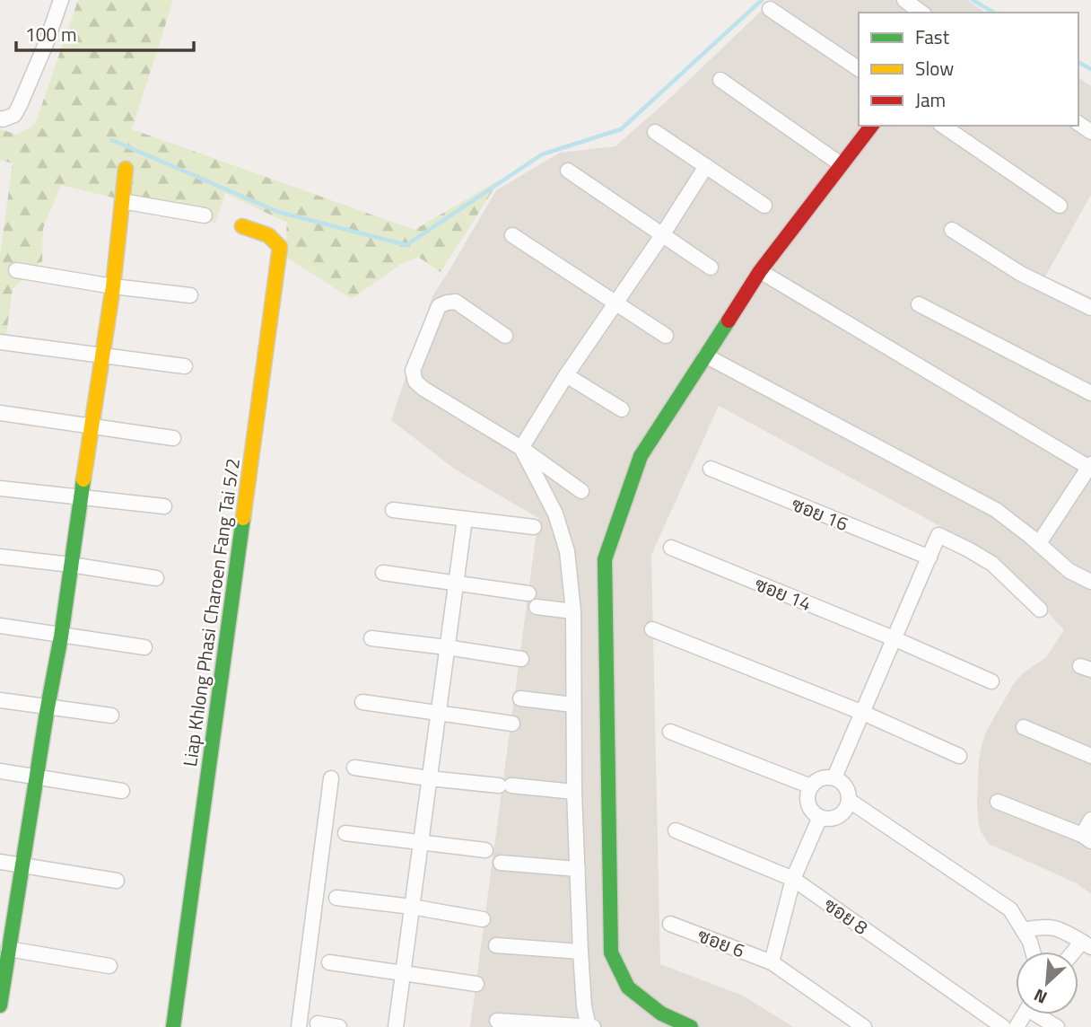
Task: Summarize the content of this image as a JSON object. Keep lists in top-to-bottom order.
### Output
{
  "streets": {
    "street": [
      "ซอย 16",
      "ซอย 14",
      "Liap Khlong Phasi Charoen Fang Tai 5/2",
      "ซอย 8",
      "ซอย 6"
    ]
  },
  "legend": ["Fast", "Slow", "Jam"],
  "scale_bar": "100 m",
  "north": "bottom left"
}
